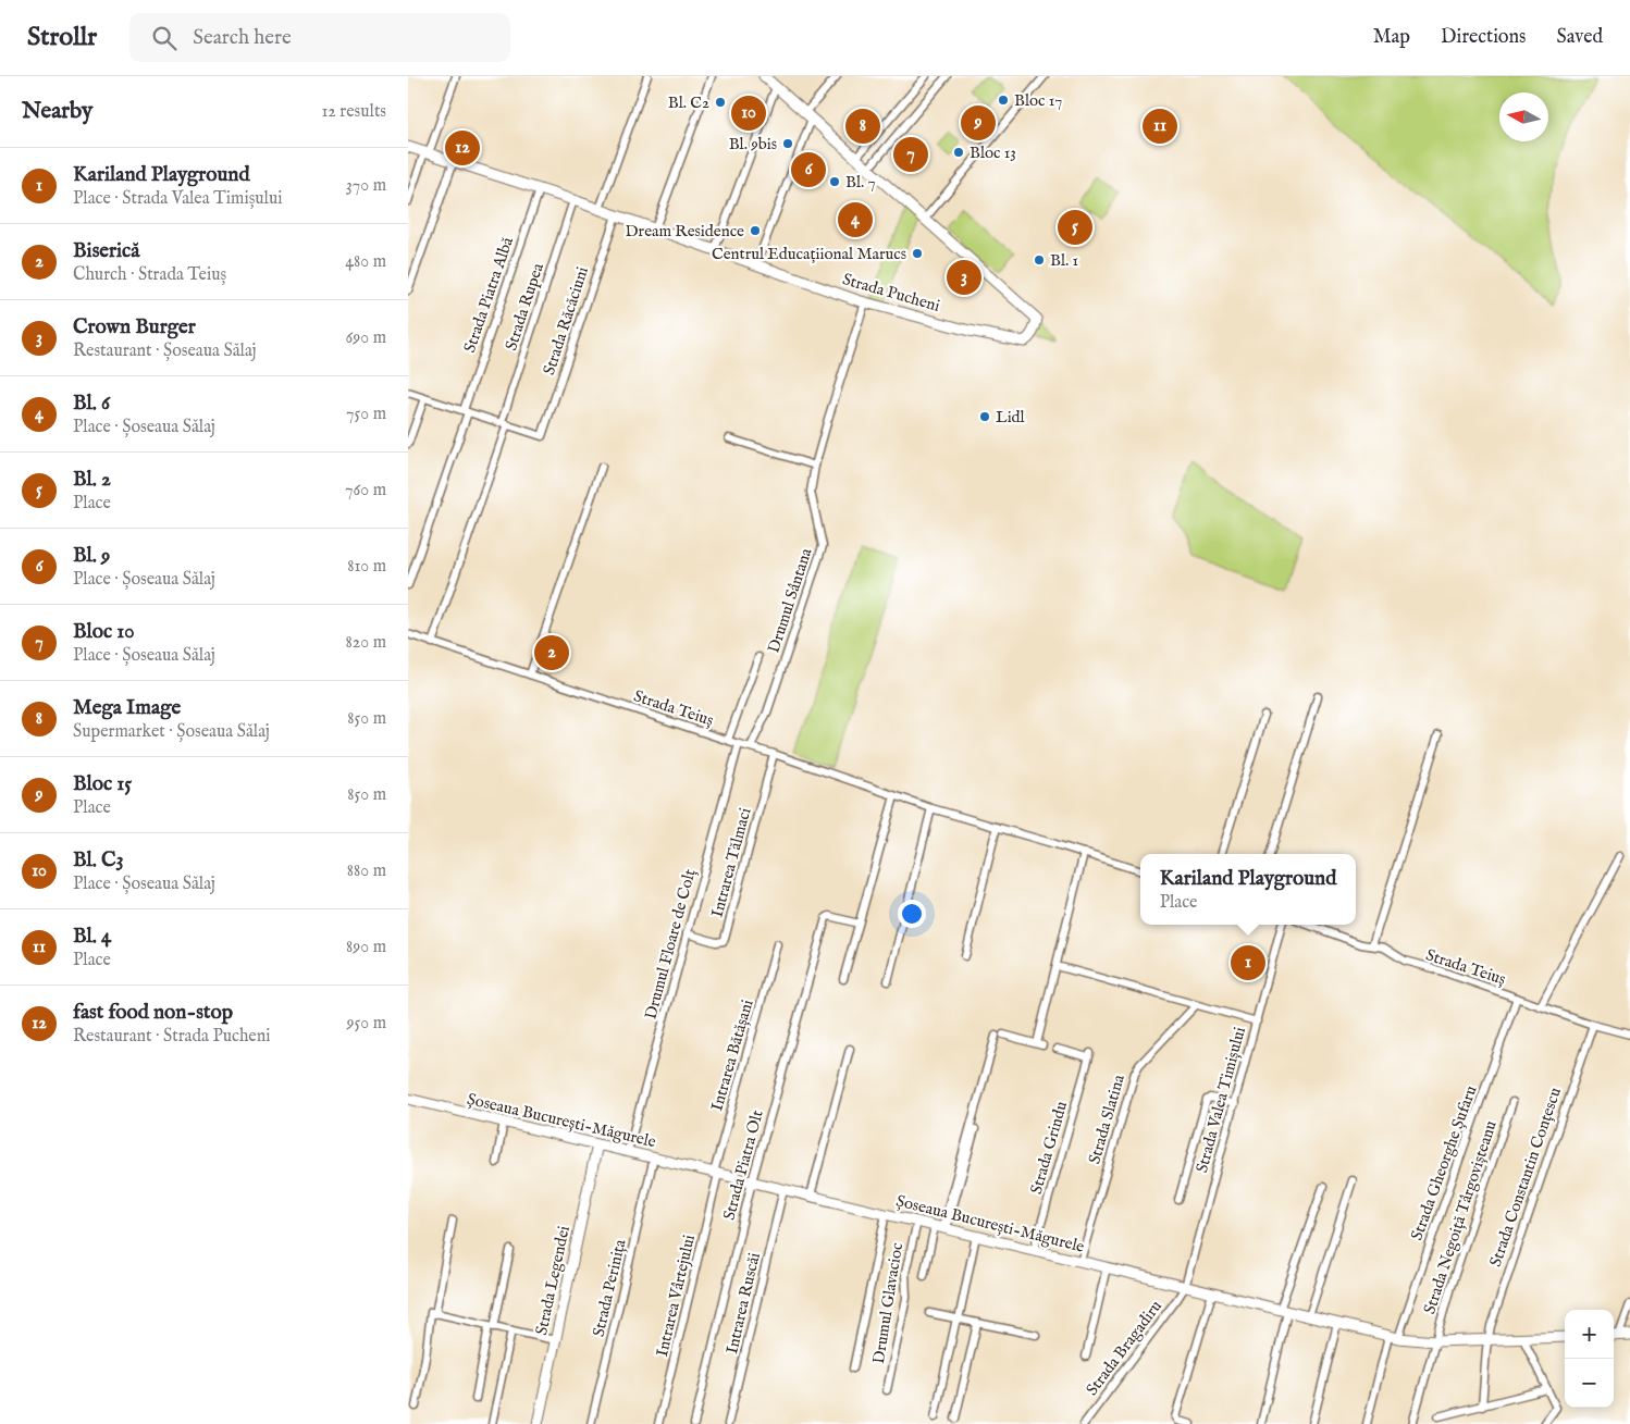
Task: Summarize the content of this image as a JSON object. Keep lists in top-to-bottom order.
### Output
{
  "streets": {
    "street": [
      "Strada Pucheni",
      "Strada Piatra Albă",
      "Strada Rupea",
      "Strada Răcăciuni",
      "Drumul Sântana",
      "Strada Teiuș",
      "Intrarea Tălmaci",
      "Drumul Floare de Colț",
      "Intrarea Bătășani",
      "Strada Valea Timișului",
      "Strada Slatina",
      "Șoseaua București-Măgurele",
      "Strada Grindu",
      "Strada Gheorghe Șufaru",
      "Strada Piatra Olt",
      "Strada Constantin Conțescu",
      "Strada Negoiță Târgovișteanu",
      "Strada Legendei",
      "Strada Perinița",
      "Intrarea Vârtejului",
      "Intrarea Ruscăi",
      "Drumul Glavacioc",
      "Strada Bragadiru"
    ]
  },
  "crossings": [
    ["Strada Pucheni", "Strada Piatra Albă"],
    ["Strada Pucheni", "Strada Rupea"],
    ["Strada Pucheni", "Strada Răcăciuni"],
    ["Strada Pucheni", "Drumul Sântana"],
    ["Strada Rupea", "Strada Răcăciuni"],
    ["Strada Rupea", "Strada Teiuș"],
    ["Drumul Sântana", "Strada Teiuș"],
    ["Strada Teiuș", "Intrarea Tălmaci"],
    ["Strada Teiuș", "Drumul Floare de Colț"],
    ["Strada Teiuș", "Strada Gheorghe Șufaru"],
    ["Strada Teiuș", "Strada Constantin Conțescu"],
    ["Intrarea Tălmaci", "Drumul Floare de Colț"],
    ["Drumul Floare de Colț", "Șoseaua București-Măgurele"],
    ["Intrarea Bătășani", "Șoseaua București-Măgurele"],
    ["Intrarea Bătășani", "Intrarea Vârtejului"],
    ["Strada Valea Timișului", "Șoseaua București-Măgurele"],
    ["Strada Valea Timișului", "Strada Bragadiru"],
    ["Strada Slatina", "Șoseaua București-Măgurele"],
    ["Șoseaua București-Măgurele", "Strada Grindu"],
    ["Șoseaua București-Măgurele", "Strada Gheorghe Șufaru"],
    ["Șoseaua București-Măgurele", "Strada Piatra Olt"],
    ["Șoseaua București-Măgurele", "Strada Constantin Conțescu"],
    ["Șoseaua București-Măgurele", "Strada Negoiță Târgovișteanu"],
    ["Șoseaua București-Măgurele", "Strada Legendei"],
    ["Șoseaua București-Măgurele", "Strada Perinița"],
    ["Șoseaua București-Măgurele", "Intrarea Vârtejului"],
    ["Șoseaua București-Măgurele", "Intrarea Ruscăi"],
    ["Șoseaua București-Măgurele", "Drumul Glavacioc"],
    ["Șoseaua București-Măgurele", "Strada Bragadiru"]
  ],
  "places": [
    "Bloc 17",
    "Bl. C2",
    "Bl. 9bis",
    "Bloc 13",
    "Bl. 7",
    "Dream Residence",
    "Centrul Educațiional Marucs",
    "Bl. 1",
    "Lidl"
  ],
  "north": "left",
  "page": {
    "header": "Strollr",
    "search": "Search here",
    "nav": ["Map", "Directions", "Saved"],
    "heading": ["Nearby", "12 results"],
    "pins": [
      "10",
      "9",
      "8",
      "11",
      "12",
      "7",
      "6",
      "4",
      "5",
      "3",
      "2",
      "1"
    ],
    "list": [
      {
        "mark": "1",
        "name": "Kariland Playground",
        "note": "Place · Strada Valea Timișului",
        "value": "370 m"
      },
      {
        "mark": "2",
        "name": "Biserică",
        "note": "Church · Strada Teiuș",
        "value": "480 m"
      },
      {
        "mark": "3",
        "name": "Crown Burger",
        "note": "Restaurant · Șoseaua Sălaj",
        "value": "690 m"
      },
      {
        "mark": "4",
        "name": "Bl. 6",
        "note": "Place · Șoseaua Sălaj",
        "value": "750 m"
      },
      {
        "mark": "5",
        "name": "Bl. 2",
        "note": "Place",
        "value": "760 m"
      },
      {
        "mark": "6",
        "name": "Bl. 9",
        "note": "Place · Șoseaua Sălaj",
        "value": "810 m"
      },
      {
        "mark": "7",
        "name": "Bloc 10",
        "note": "Place · Șoseaua Sălaj",
        "value": "820 m"
      },
      {
        "mark": "8",
        "name": "Mega Image",
        "note": "Supermarket · Șoseaua Sălaj",
        "value": "850 m"
      },
      {
        "mark": "9",
        "name": "Bloc 15",
        "note": "Place",
        "value": "850 m"
      },
      {
        "mark": "10",
        "name": "Bl. C3",
        "note": "Place · Șoseaua Sălaj",
        "value": "880 m"
      },
      {
        "mark": "11",
        "name": "Bl. 4",
        "note": "Place",
        "value": "890 m"
      },
      {
        "mark": "12",
        "name": "fast food non-stop",
        "note": "Restaurant · Strada Pucheni",
        "value": "950 m"
      }
    ],
    "popup": ["Kariland Playground", "Place"],
    "map_buttons": ["+", "−"]
  }
}
